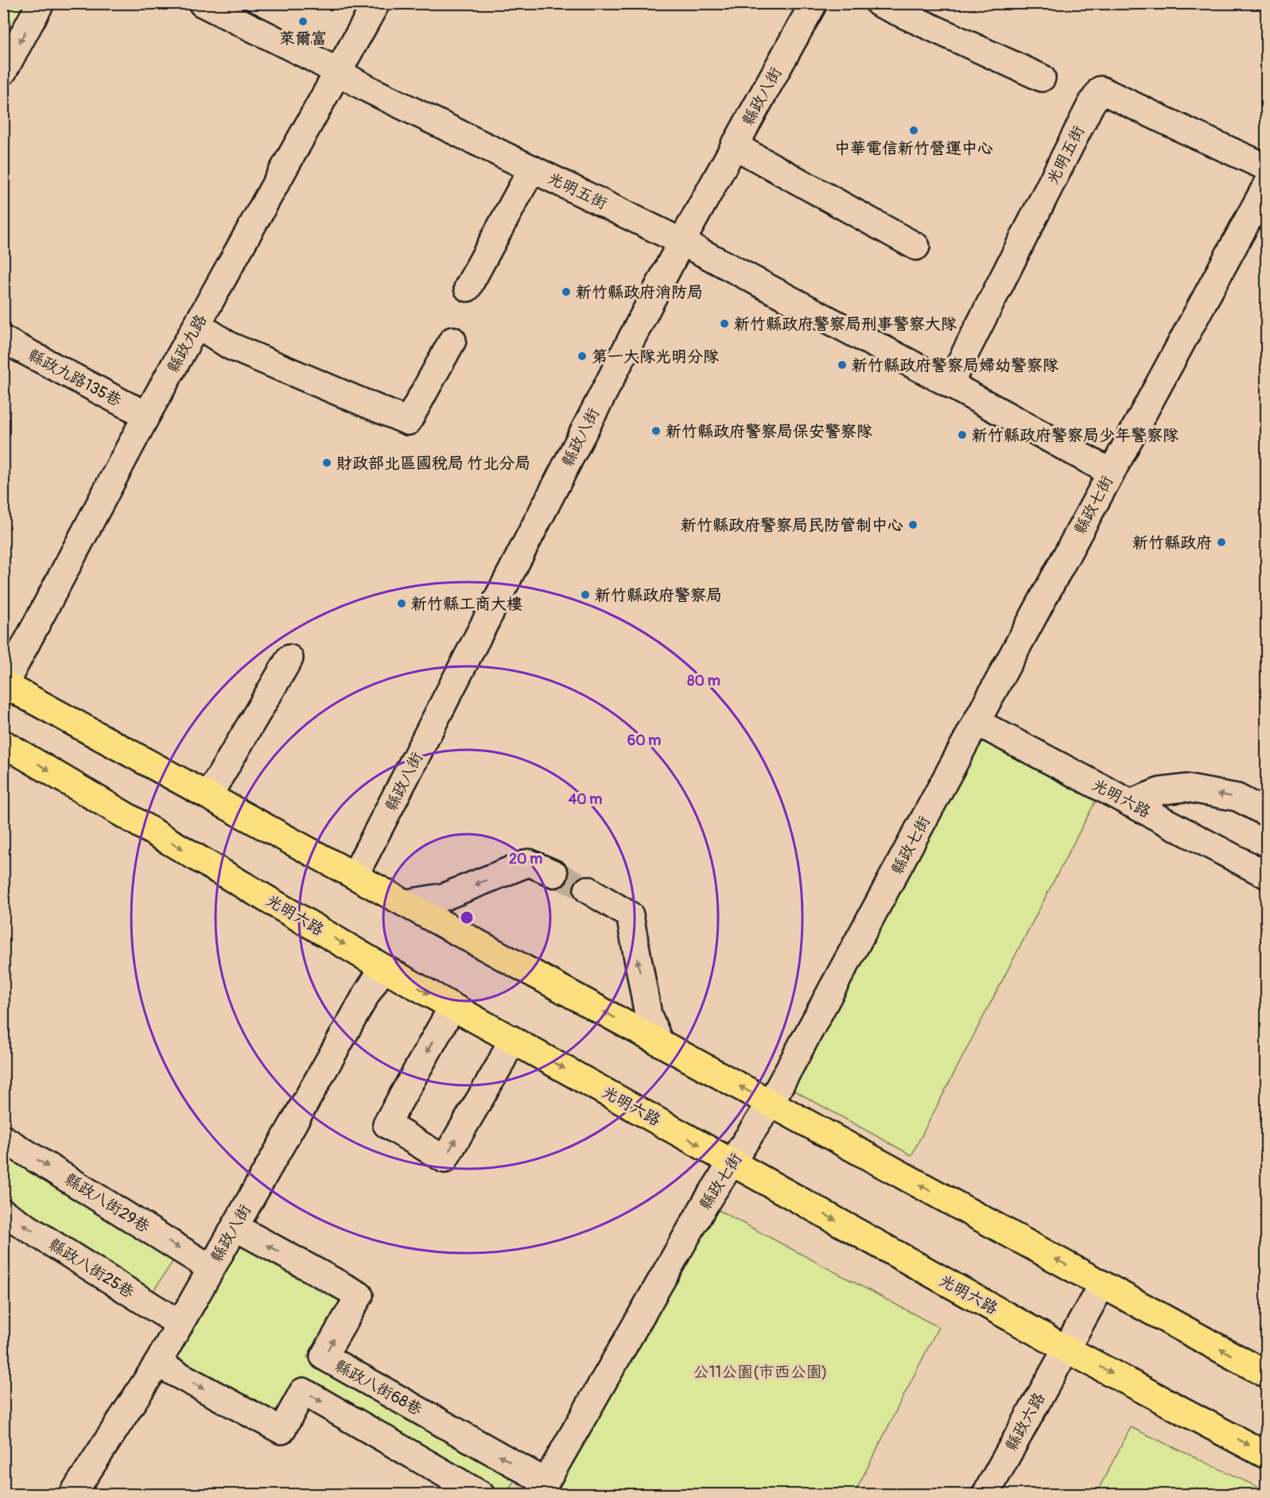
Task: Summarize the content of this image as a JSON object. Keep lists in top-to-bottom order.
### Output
{
  "streets": {
    "main road": ["光明六路"],
    "street": [
      "縣政八街",
      "光明五街",
      "縣政九路",
      "縣政九路135巷",
      "縣政七街",
      "縣政八街29巷",
      "縣政八街25巷",
      "縣政八街68巷",
      "縣政六路"
    ]
  },
  "crossings": [
    ["縣政八街", "光明五街"],
    ["縣政八街", "光明六路"],
    ["縣政八街", "縣政八街29巷"],
    ["縣政八街", "縣政八街25巷"],
    ["縣政八街", "縣政八街68巷"],
    ["光明五街", "縣政九路"],
    ["光明五街", "縣政七街"],
    ["縣政九路", "縣政九路135巷"],
    ["縣政七街", "光明六路"],
    ["縣政七街", "縣政八街68巷"],
    ["光明六路", "縣政六路"]
  ],
  "one_way": [
    "光明六路",
    "縣政八街29巷",
    "縣政八街25巷",
    "縣政八街68巷"
  ],
  "parks": ["公11公園(市西公園)"],
  "places": [
    "萊爾富",
    "中華電信新竹營運中心",
    "新竹縣政府消防局",
    "新竹縣政府警察局刑事警察大隊",
    "第一大隊光明分隊",
    "新竹縣政府警察局婦幼警察隊",
    "新竹縣政府警察局保安警察隊",
    "新竹縣政府警察局少年警察隊",
    "財政部北區國稅局 竹北分局",
    "新竹縣政府警察局民防管制中心",
    "新竹縣政府",
    "新竹縣政府警察局",
    "新竹縣工商大樓"
  ],
  "rings": [
    "80 m",
    "60 m",
    "40 m",
    "20 m"
  ]
}
